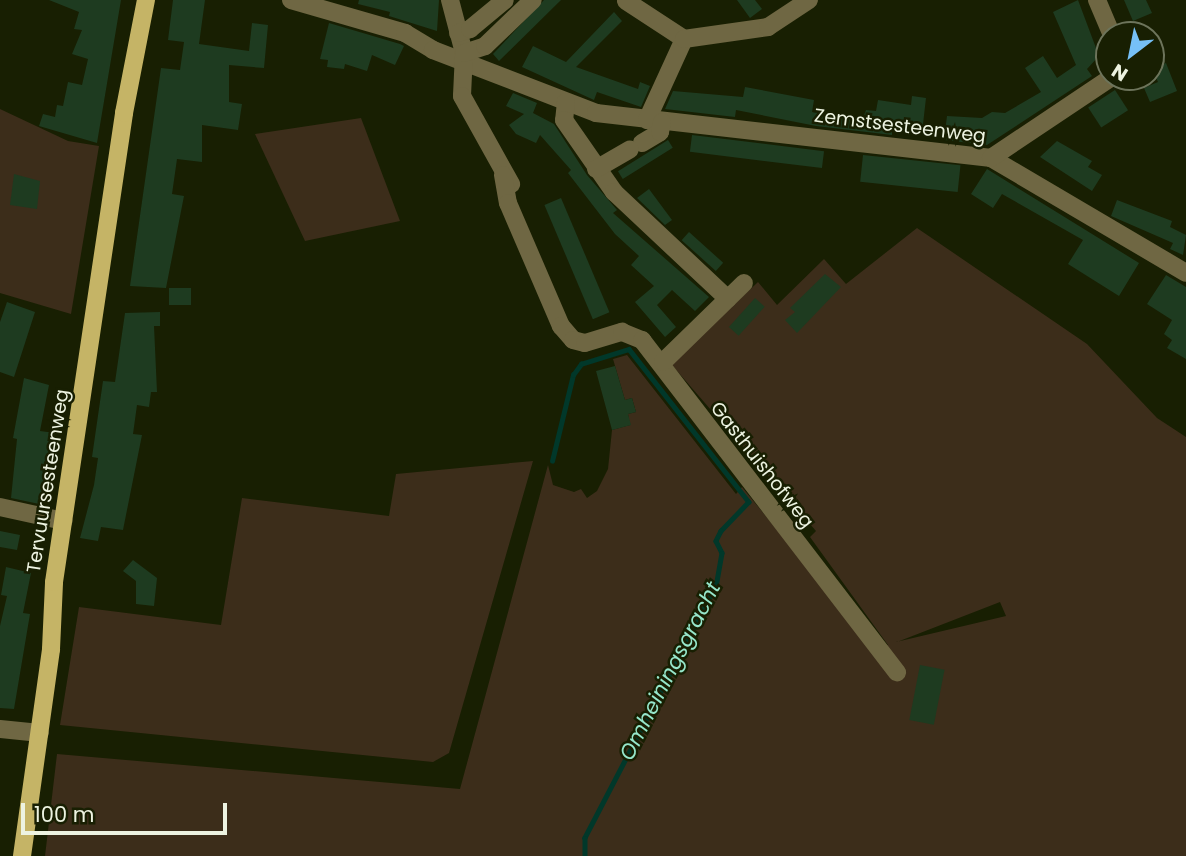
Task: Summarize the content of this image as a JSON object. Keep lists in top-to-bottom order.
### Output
{
  "streets": {
    "main road": ["Tervuursesteenweg"],
    "street": ["Zemstsesteenweg", "Gasthuishofweg"]
  },
  "crossings": [
    ["Zemstsesteenweg", "Gasthuishofweg"]
  ],
  "water": ["Omheiningsgracht"],
  "scale_bar": "100 m",
  "north": "bottom left"
}
